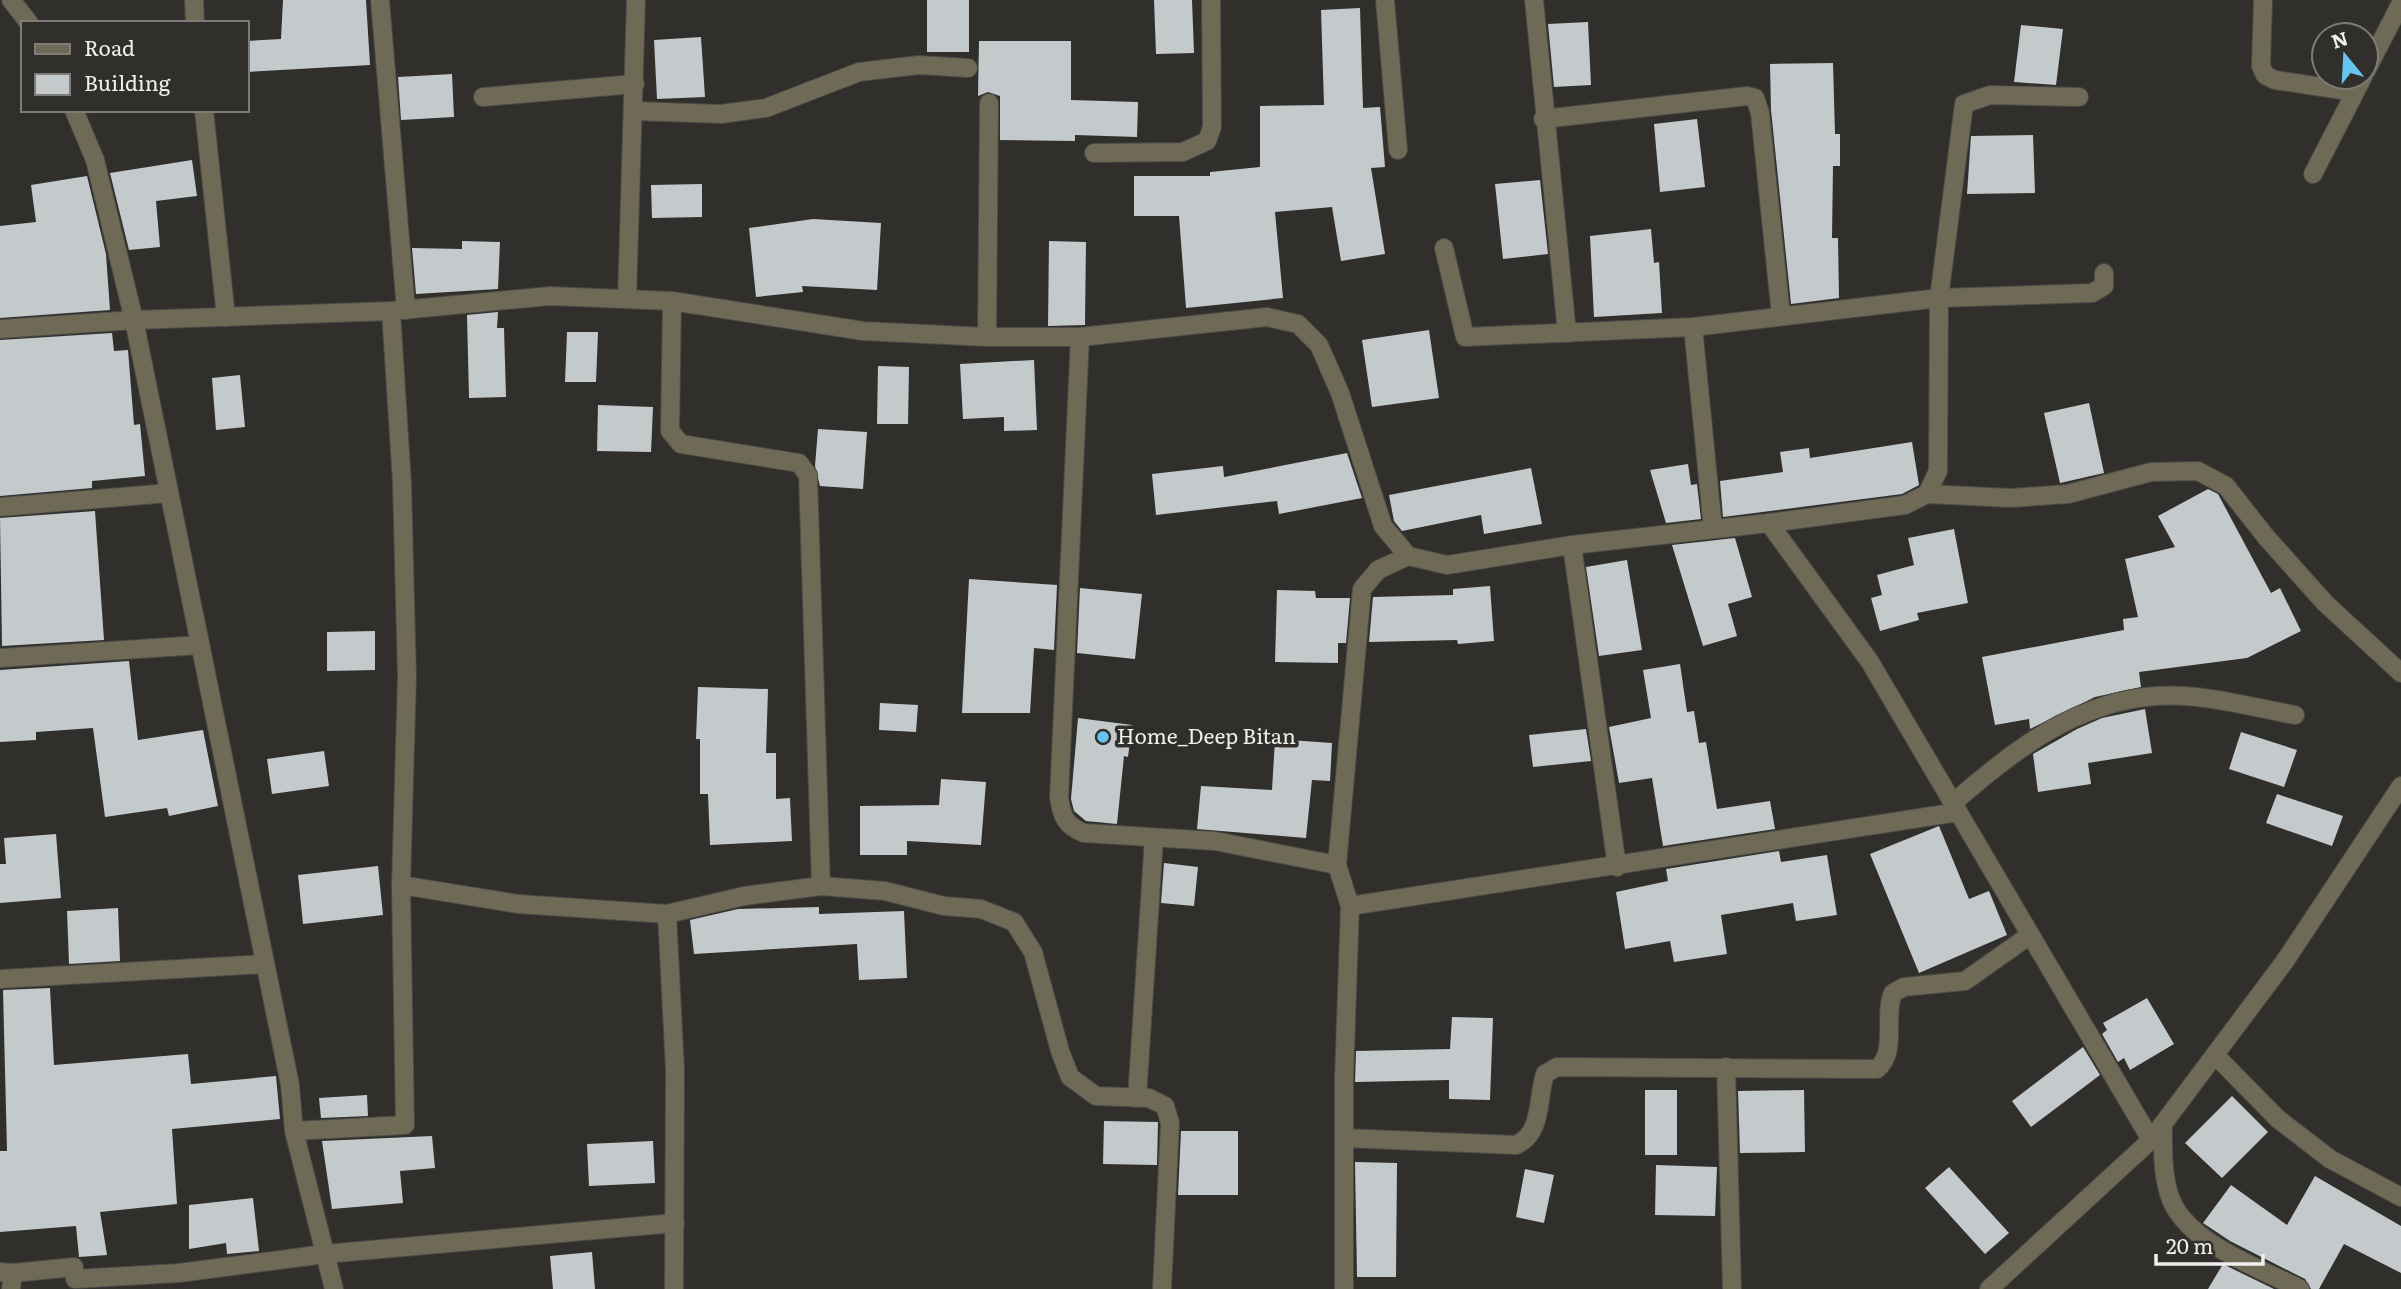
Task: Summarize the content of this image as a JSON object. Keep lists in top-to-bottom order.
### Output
{
  "places": ["Home_Deep Bitan"],
  "legend": ["Road", "Building"],
  "scale_bar": "20 m",
  "north": "top"
}
